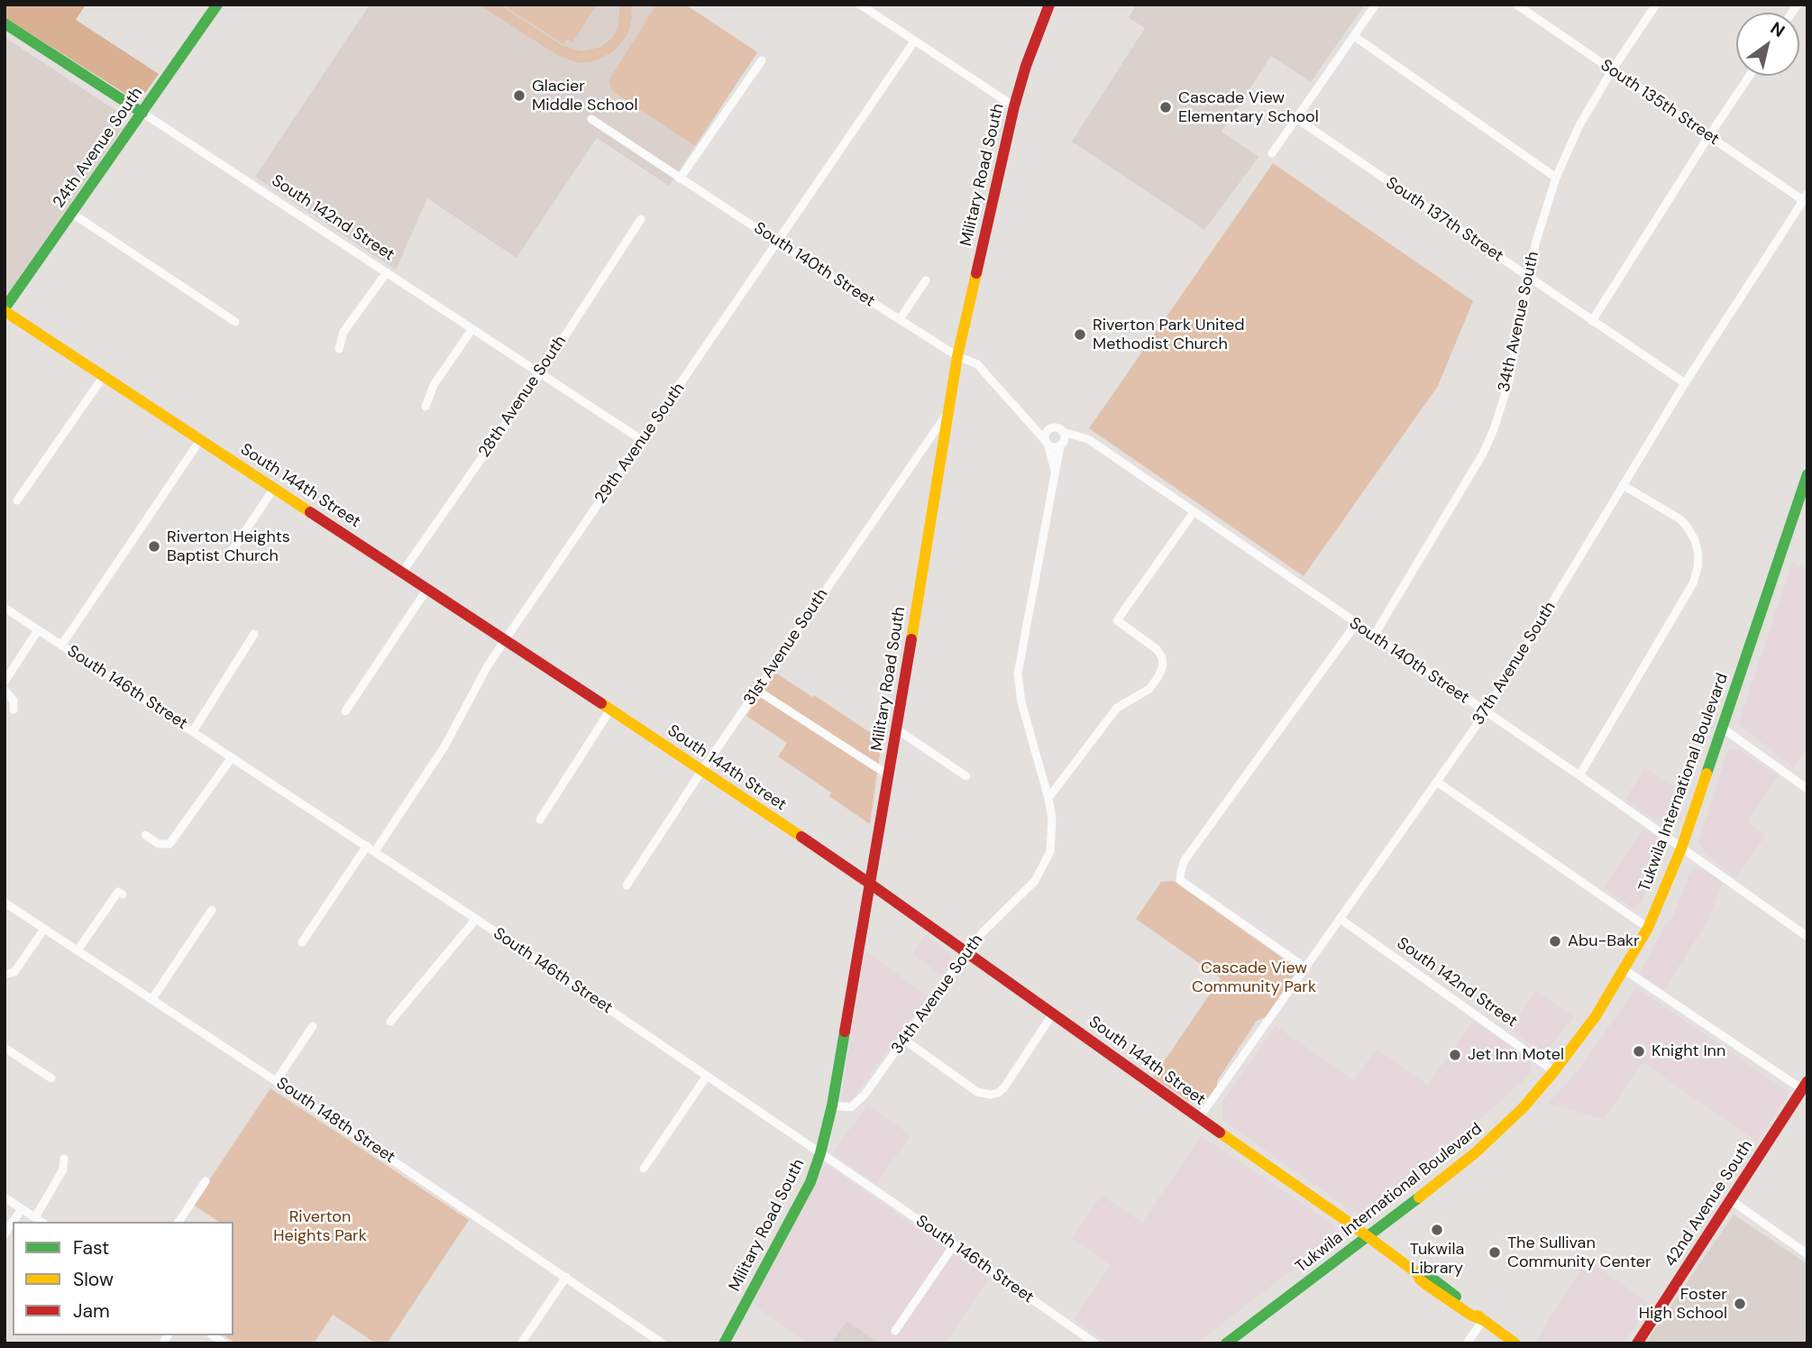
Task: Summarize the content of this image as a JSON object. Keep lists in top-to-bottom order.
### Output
{
  "streets": {
    "street": [
      "South 135th Street",
      "24th Avenue South",
      "Military Road South",
      "South 142nd Street",
      "South 137th Street",
      "South 140th Street",
      "34th Avenue South",
      "28th Avenue South",
      "29th Avenue South",
      "South 144th Street",
      "31st Avenue South",
      "37th Avenue South",
      "South 146th Street",
      "Tukwila International Boulevard",
      "South 148th Street",
      "42nd Avenue South"
    ]
  },
  "crossings": [
    ["South 135th Street", "34th Avenue South"],
    ["South 135th Street", "37th Avenue South"],
    ["24th Avenue South", "South 142nd Street"],
    ["24th Avenue South", "South 144th Street"],
    ["Military Road South", "South 140th Street"],
    ["Military Road South", "34th Avenue South"],
    ["Military Road South", "South 144th Street"],
    ["Military Road South", "31st Avenue South"],
    ["Military Road South", "South 146th Street"],
    ["South 142nd Street", "28th Avenue South"],
    ["South 142nd Street", "29th Avenue South"],
    ["South 142nd Street", "37th Avenue South"],
    ["South 142nd Street", "Tukwila International Boulevard"],
    ["South 137th Street", "34th Avenue South"],
    ["South 137th Street", "37th Avenue South"],
    ["South 140th Street", "34th Avenue South"],
    ["South 140th Street", "29th Avenue South"],
    ["South 140th Street", "37th Avenue South"],
    ["South 140th Street", "Tukwila International Boulevard"],
    ["34th Avenue South", "South 144th Street"],
    ["28th Avenue South", "South 144th Street"],
    ["29th Avenue South", "South 144th Street"],
    ["29th Avenue South", "South 146th Street"],
    ["South 144th Street", "31st Avenue South"],
    ["South 144th Street", "37th Avenue South"],
    ["South 144th Street", "Tukwila International Boulevard"]
  ],
  "parks": ["Cascade View Community Park", "Riverton Heights Park"],
  "places": [
    "Glacier Middle School",
    "Cascade View Elementary School",
    "Riverton Park United Methodist Church",
    "Riverton Heights Baptist Church",
    "Abu-Bakr",
    "Knight Inn",
    "Jet Inn Motel",
    "Tukwila Library",
    "The Sullivan Community Center",
    "Foster High School"
  ],
  "legend": ["Fast", "Slow", "Jam"],
  "north": "top right"
}
